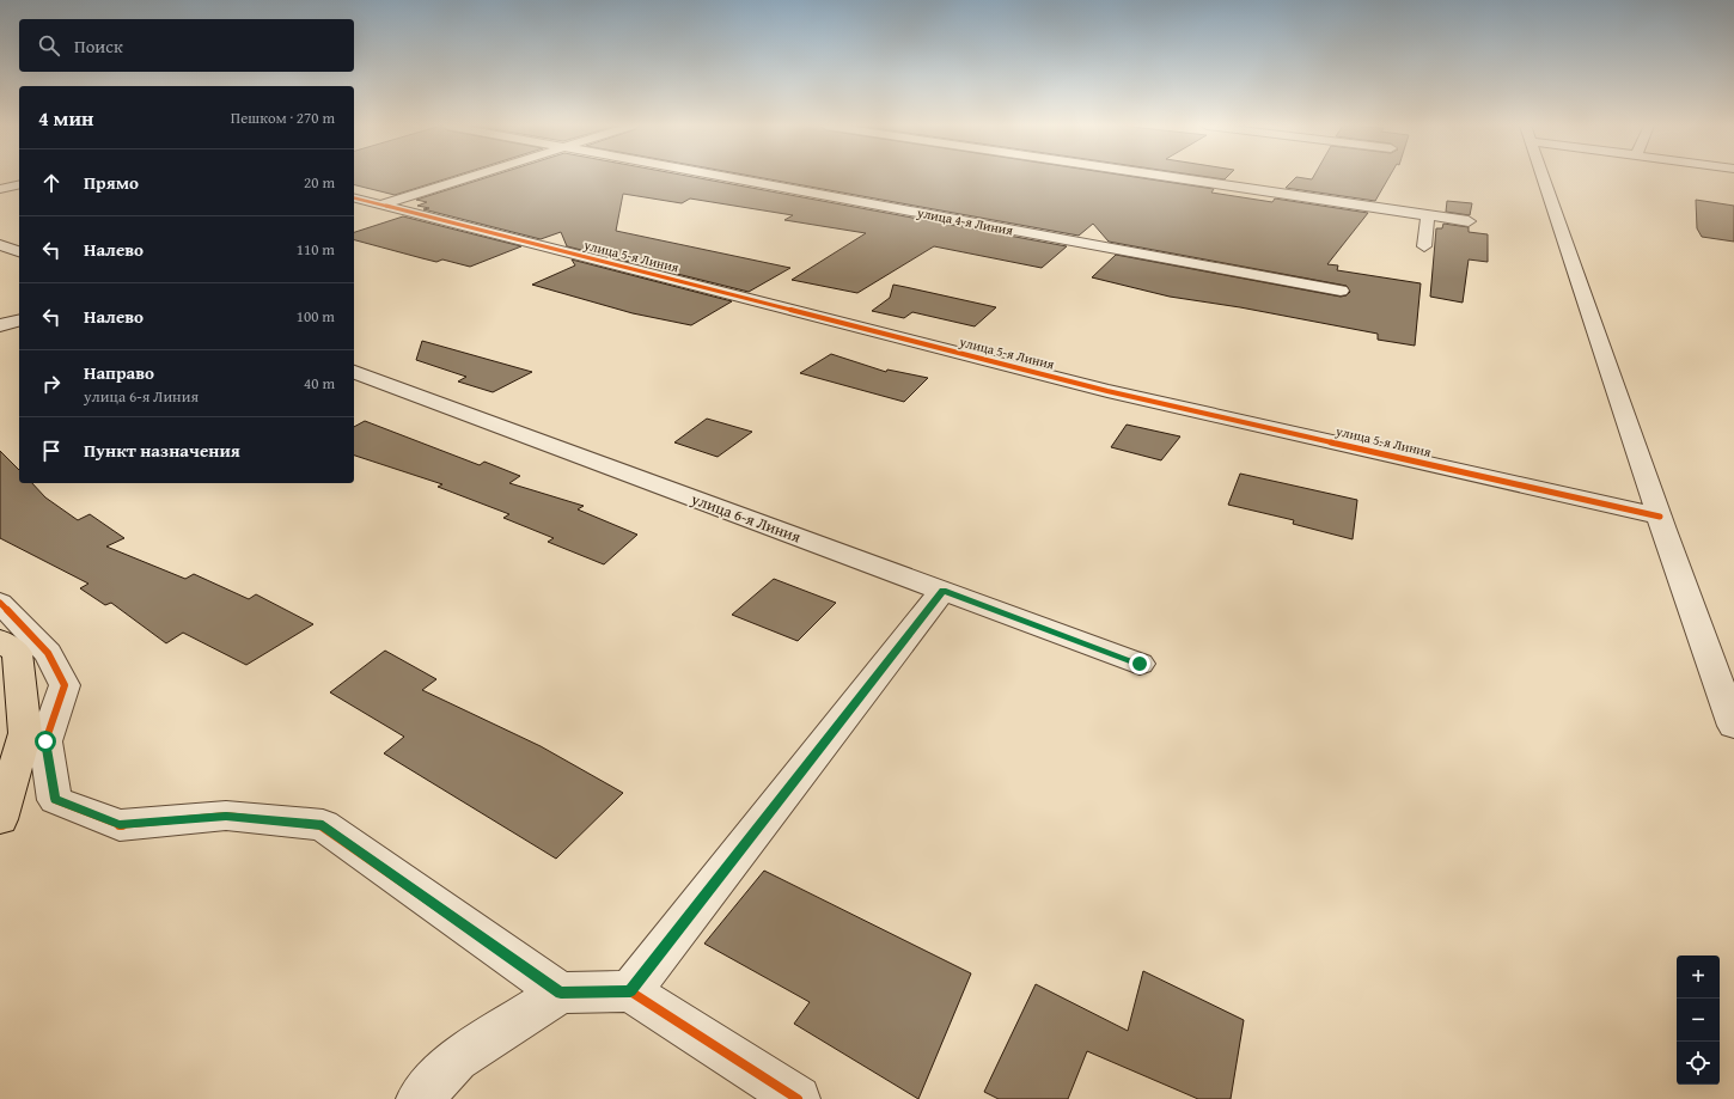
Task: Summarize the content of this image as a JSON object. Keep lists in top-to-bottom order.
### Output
{
  "streets": {
    "street": ["улица 4-я Линия", "улица 5-я Линия", "улица 6-я Линия"]
  },
  "page": {
    "search": "Поиск",
    "heading": ["4 мин", "Пешком · 270 m"],
    "list": [
      ["Прямо", "20 m"],
      ["Налево", "110 m"],
      ["Налево", "100 m"],
      ["Направо", "улица 6-я Линия", "40 m"],
      "Пункт назначения"
    ],
    "map_buttons": ["+", "−"]
  }
}
